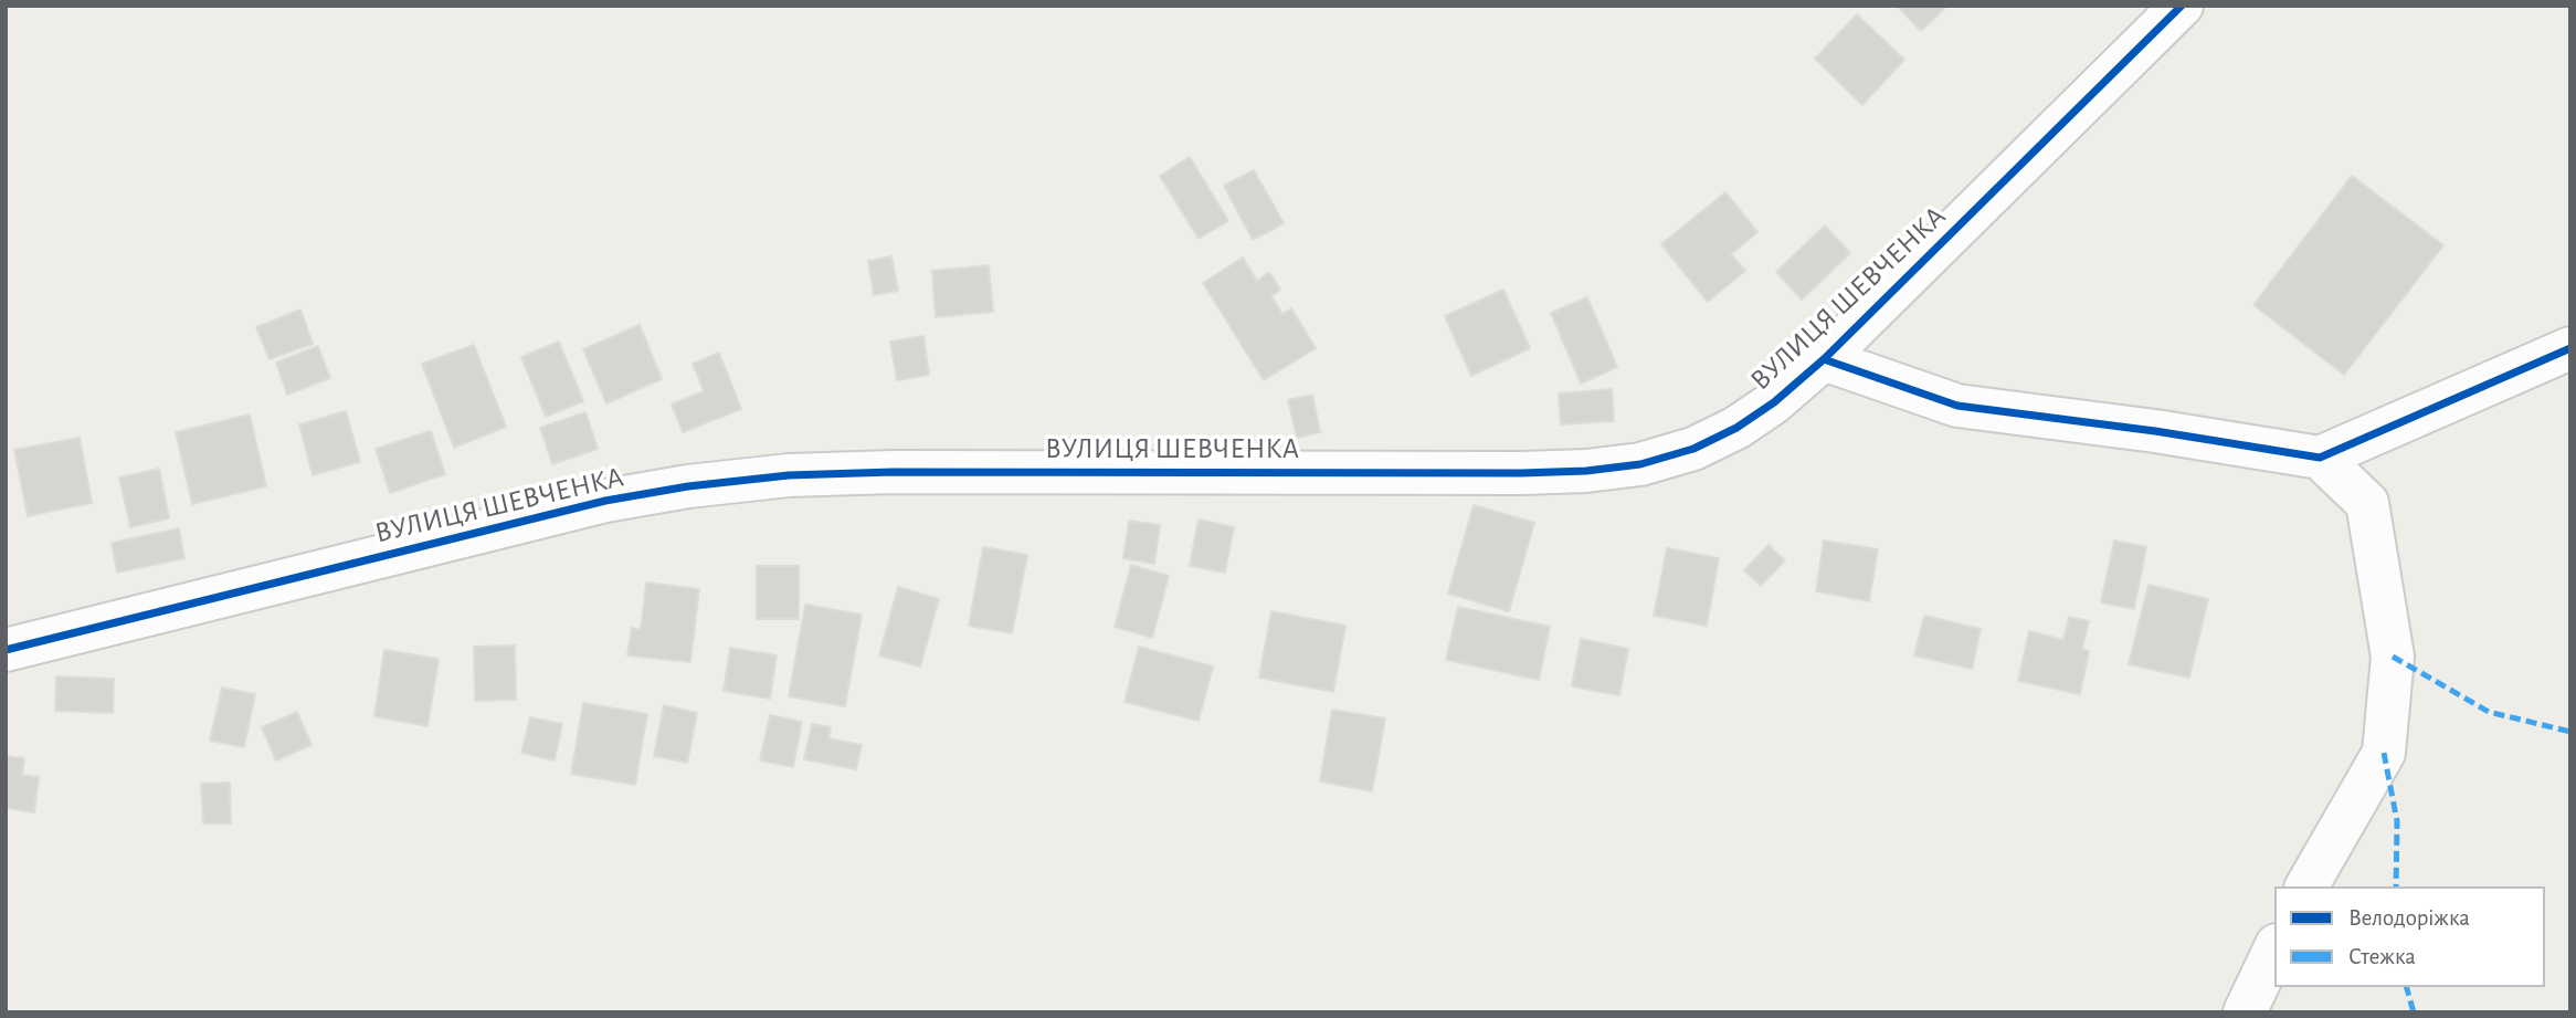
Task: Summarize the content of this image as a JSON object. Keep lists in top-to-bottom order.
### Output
{
  "streets": {
    "street": ["ВУЛИЦЯ ШЕВЧЕНКА"]
  },
  "legend": ["Велодоріжка", "Стежка"]
}
